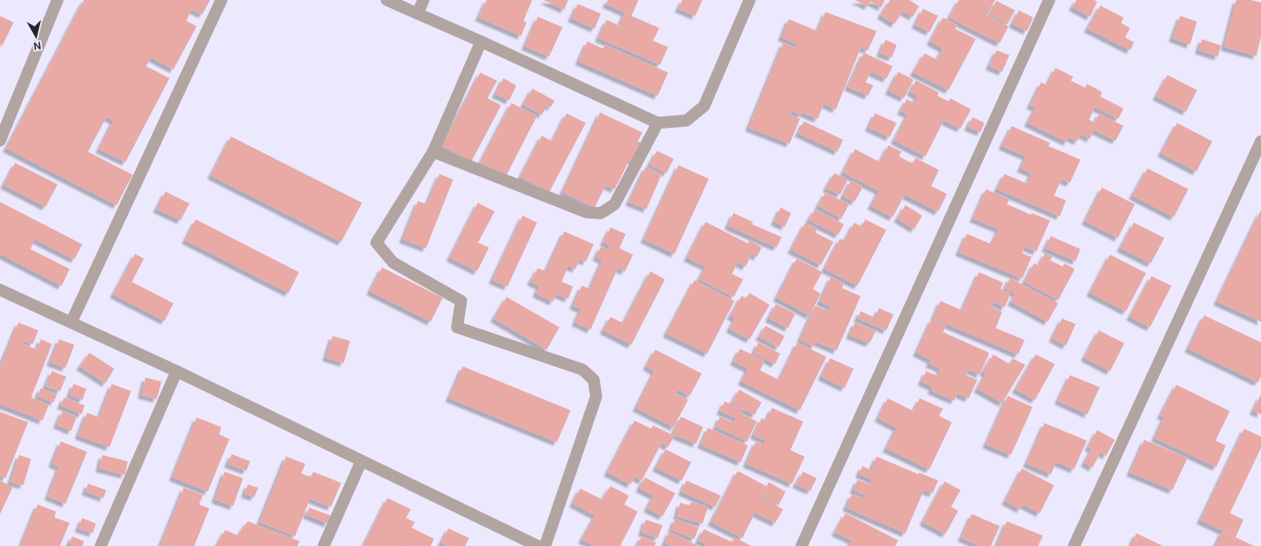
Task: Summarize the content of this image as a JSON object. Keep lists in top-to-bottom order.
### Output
{
  "north": "bottom"
}
